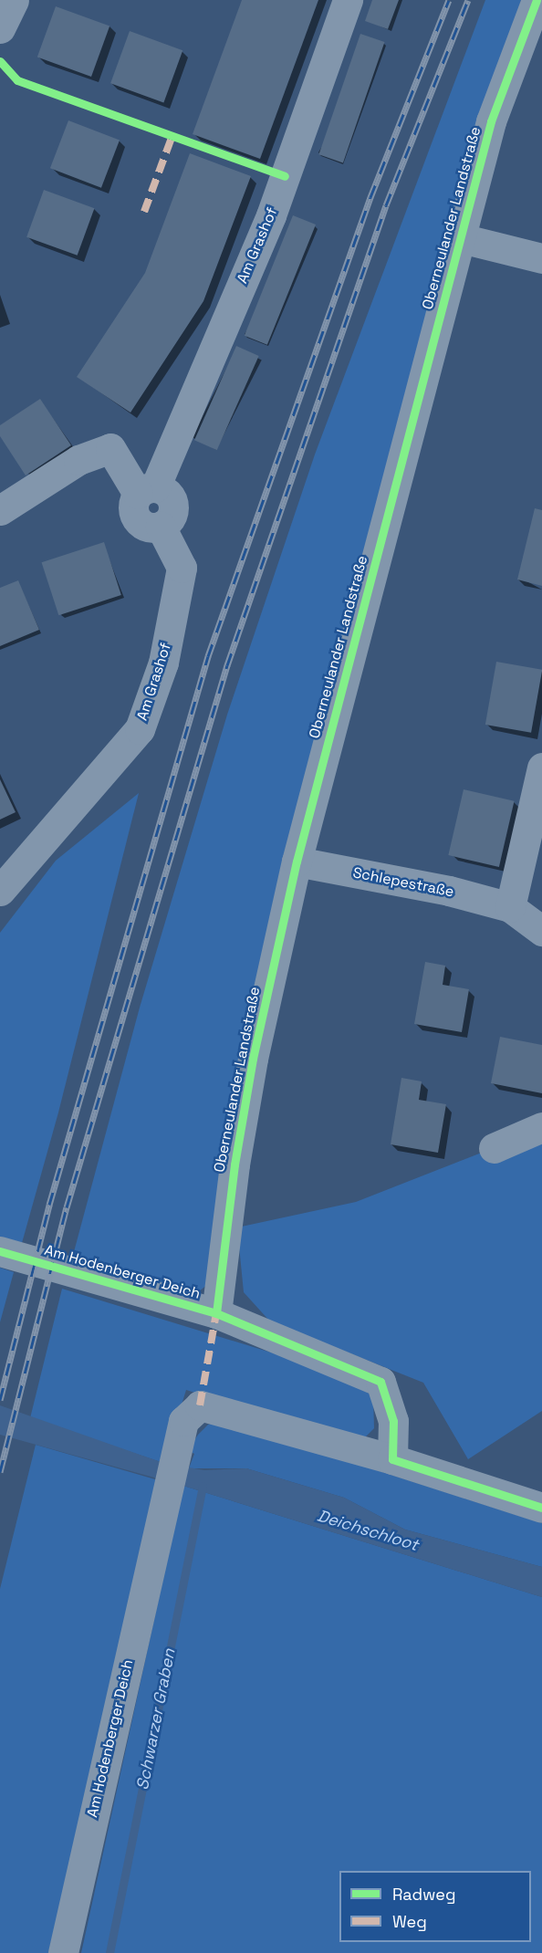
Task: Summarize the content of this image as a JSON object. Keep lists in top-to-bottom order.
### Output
{
  "streets": {
    "street": [
      "Oberneulander Landstraße",
      "Am Grashof",
      "Schlepestraße",
      "Am Hodenberger Deich"
    ]
  },
  "crossings": [
    ["Oberneulander Landstraße", "Schlepestraße"],
    ["Oberneulander Landstraße", "Am Hodenberger Deich"]
  ],
  "water": ["Deichschloot", "Schwarzer Graben"],
  "legend": ["Radweg", "Weg"]
}
